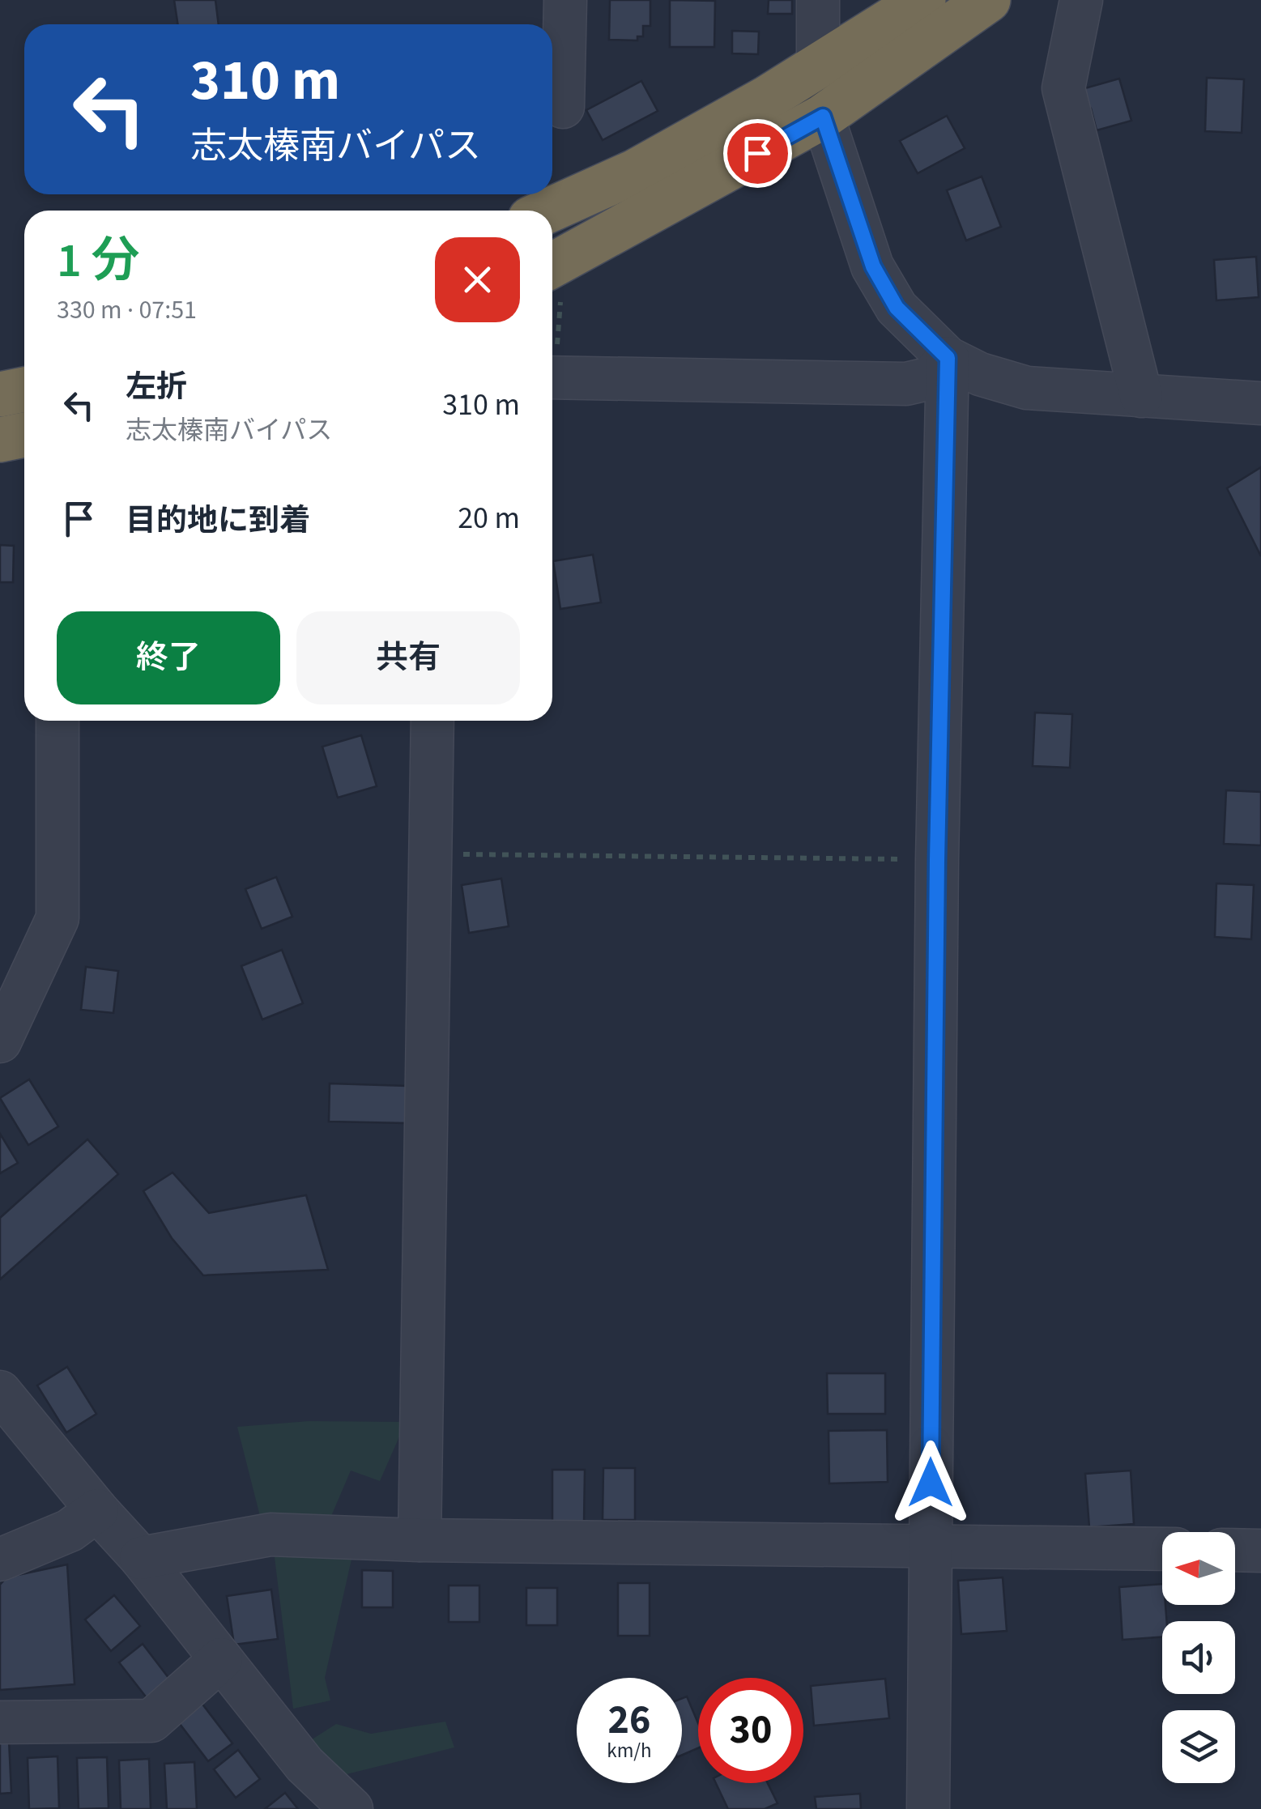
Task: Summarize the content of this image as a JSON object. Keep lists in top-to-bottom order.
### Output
{
  "north": "left",
  "page": {
    "turn": ["310 m", "志太榛南バイパス"],
    "heading": ["1 分", "330 m · 07:51"],
    "list": [
      {
        "name": "左折",
        "note": "志太榛南バイパス",
        "value": "310 m"
      },
      {
        "name": "目的地に到着",
        "value": "20 m"
      }
    ],
    "buttons": ["終了", "共有"],
    "speed": "26 km/h",
    "limit": "30"
  }
}
